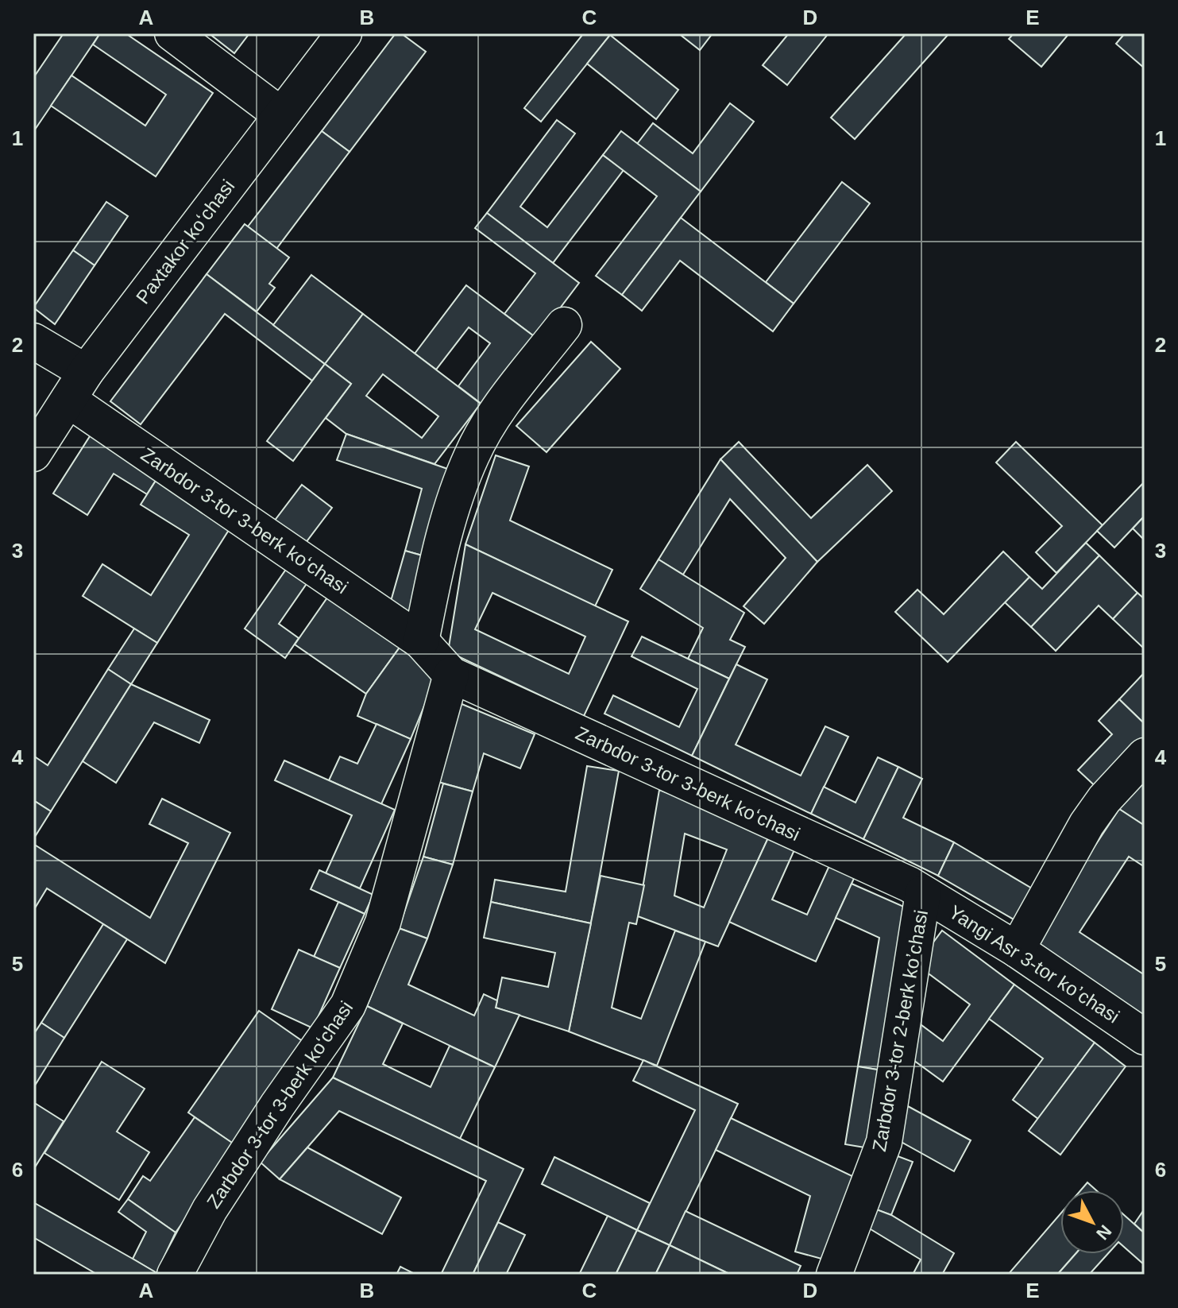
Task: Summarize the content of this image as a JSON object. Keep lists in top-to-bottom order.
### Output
{
  "streets": {
    "street": [
      "Paxtakor koʻchasi",
      "Zarbdor 3-tor 3-berk koʻchasi",
      "Yangi Asr 3-tor koʼchasi",
      "Zarbdor 3-tor 2-berk koʼchasi"
    ]
  },
  "crossings": [
    ["Paxtakor koʻchasi", "Zarbdor 3-tor 3-berk koʻchasi"],
    ["Zarbdor 3-tor 3-berk koʻchasi", "Yangi Asr 3-tor koʼchasi"],
    ["Zarbdor 3-tor 3-berk koʻchasi", "Zarbdor 3-tor 2-berk koʼchasi"],
    ["Yangi Asr 3-tor koʼchasi", "Zarbdor 3-tor 2-berk koʼchasi"]
  ],
  "north": "bottom right",
  "grid": {
    "columns": [
      "A",
      "B",
      "C",
      "D",
      "E"
    ],
    "rows": [
      "1",
      "2",
      "3",
      "4",
      "5",
      "6"
    ]
  }
}
